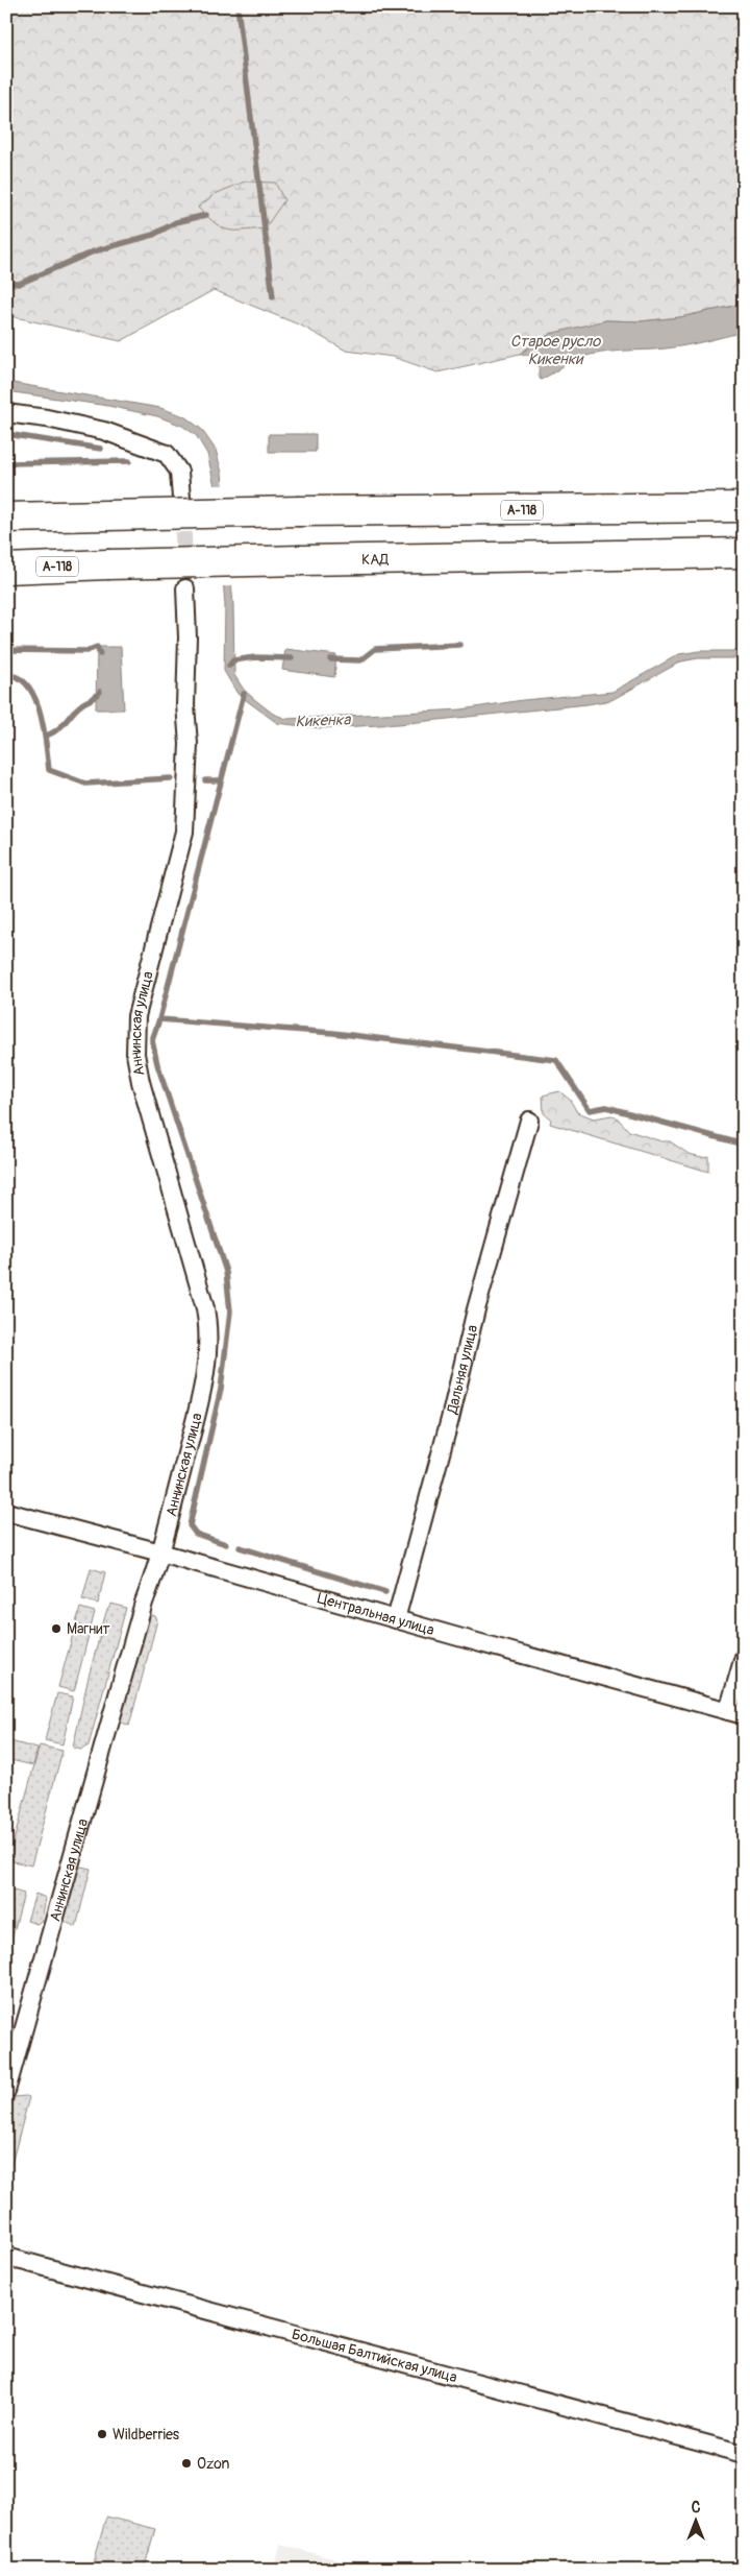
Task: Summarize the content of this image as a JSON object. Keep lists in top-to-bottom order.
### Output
{
  "streets": {
    "highway": ["А-118", "КАД"],
    "street": [
      "Аннинская улица",
      "Дальняя улица",
      "Центральная улица",
      "Большая Балтийская улица"
    ]
  },
  "crossings": [
    ["Аннинская улица", "Центральная улица"],
    ["Дальняя улица", "Центральная улица"]
  ],
  "water": ["Старое русло Кикенки", "Кикенка"],
  "places": ["Магнит", "Wildberries", "Ozon"],
  "north": "top"
}
